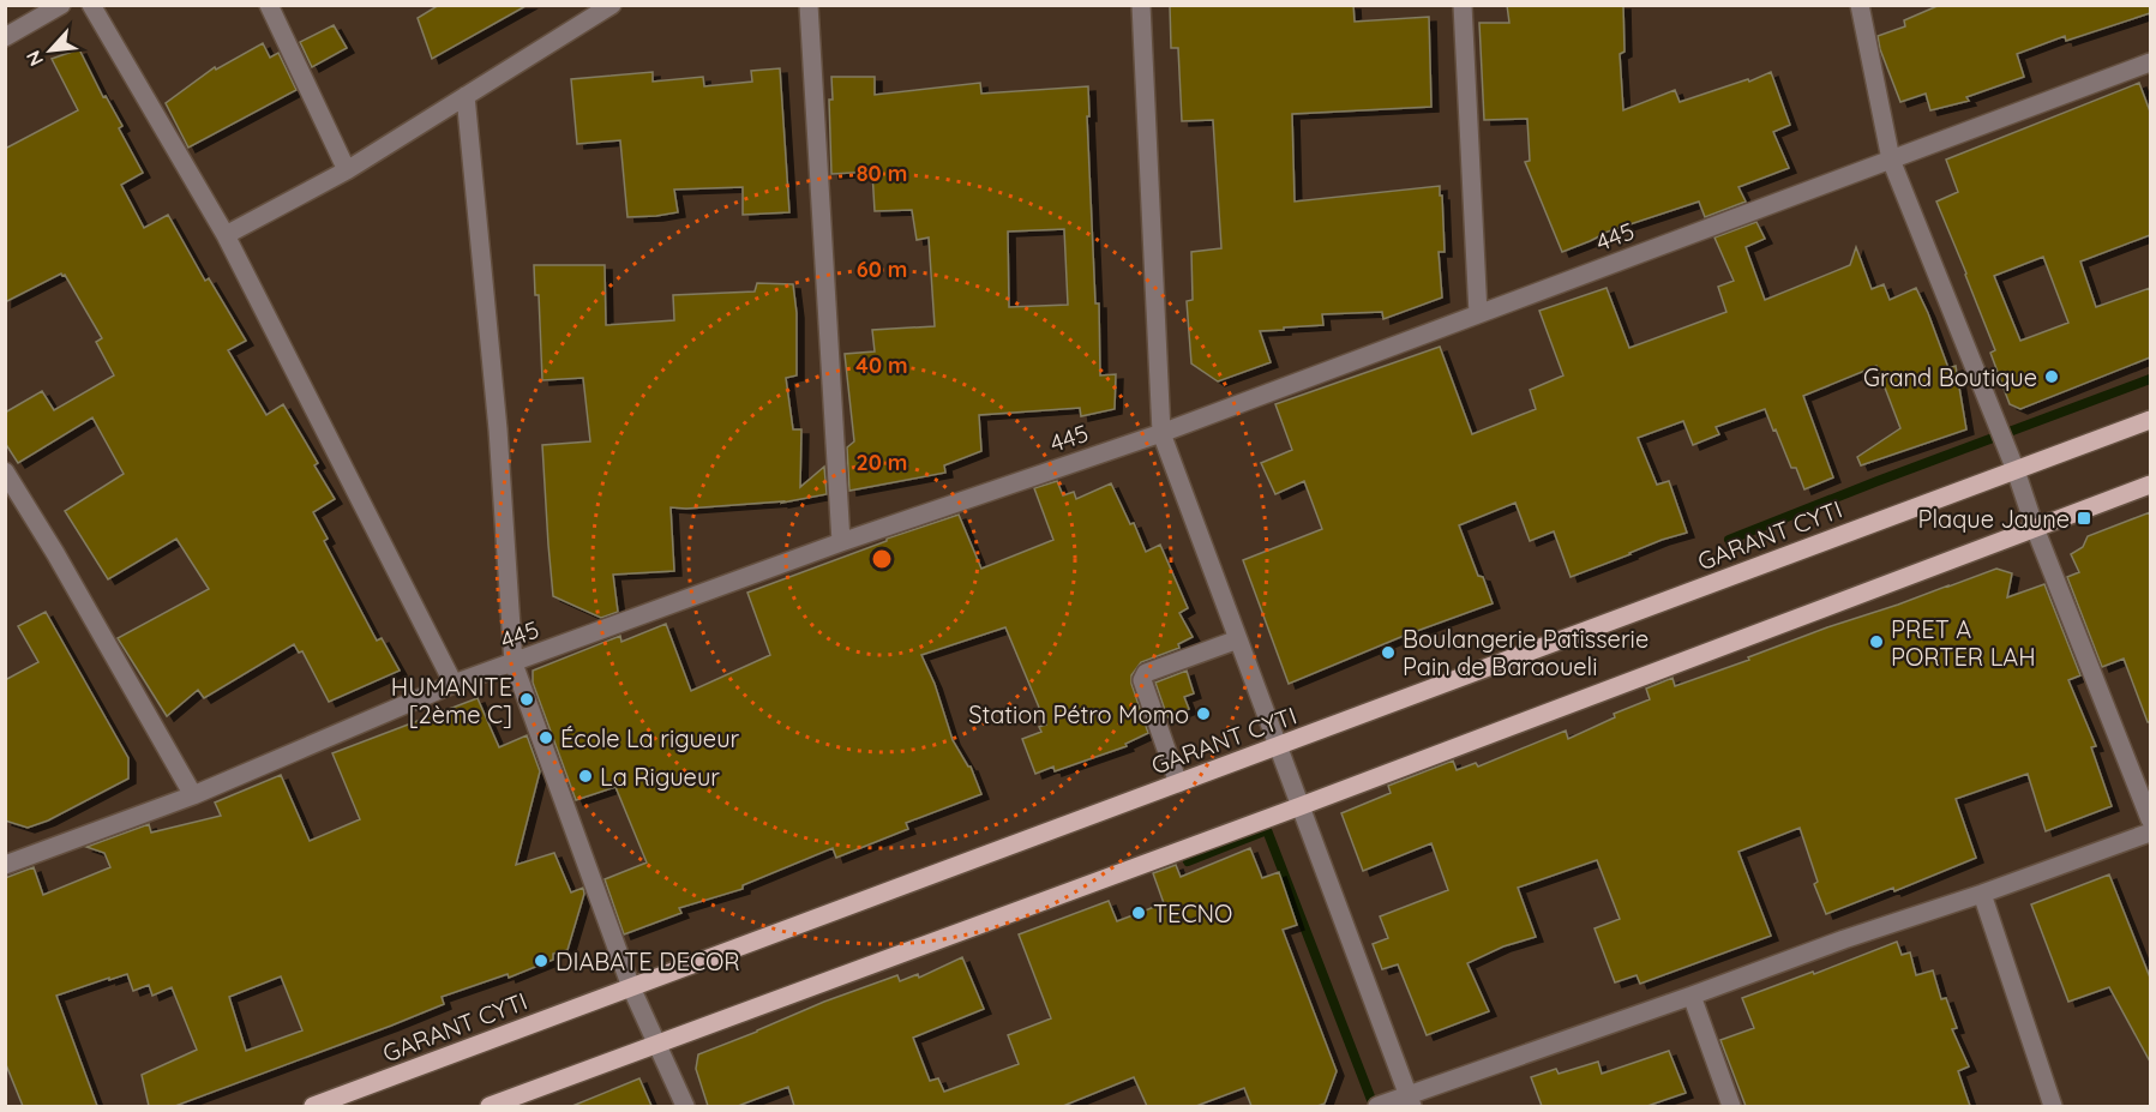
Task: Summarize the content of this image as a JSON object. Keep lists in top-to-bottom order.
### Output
{
  "streets": {
    "main road": ["GARANT CYTI"],
    "street": ["445"]
  },
  "places": {
    "other": [
      "Grand Boutique",
      "PRET A PORTER LAH",
      "Boulangerie Patisserie Pain de Baraoueli",
      "HUMANITE [2ème C]",
      "Station Pétro Momo",
      "École La rigueur",
      "La Rigueur",
      "TECNO",
      "DIABATE DECOR"
    ],
    "transit": ["Plaque Jaune"]
  },
  "north": "bottom left",
  "rings": [
    "80 m",
    "60 m",
    "40 m",
    "20 m"
  ]
}
